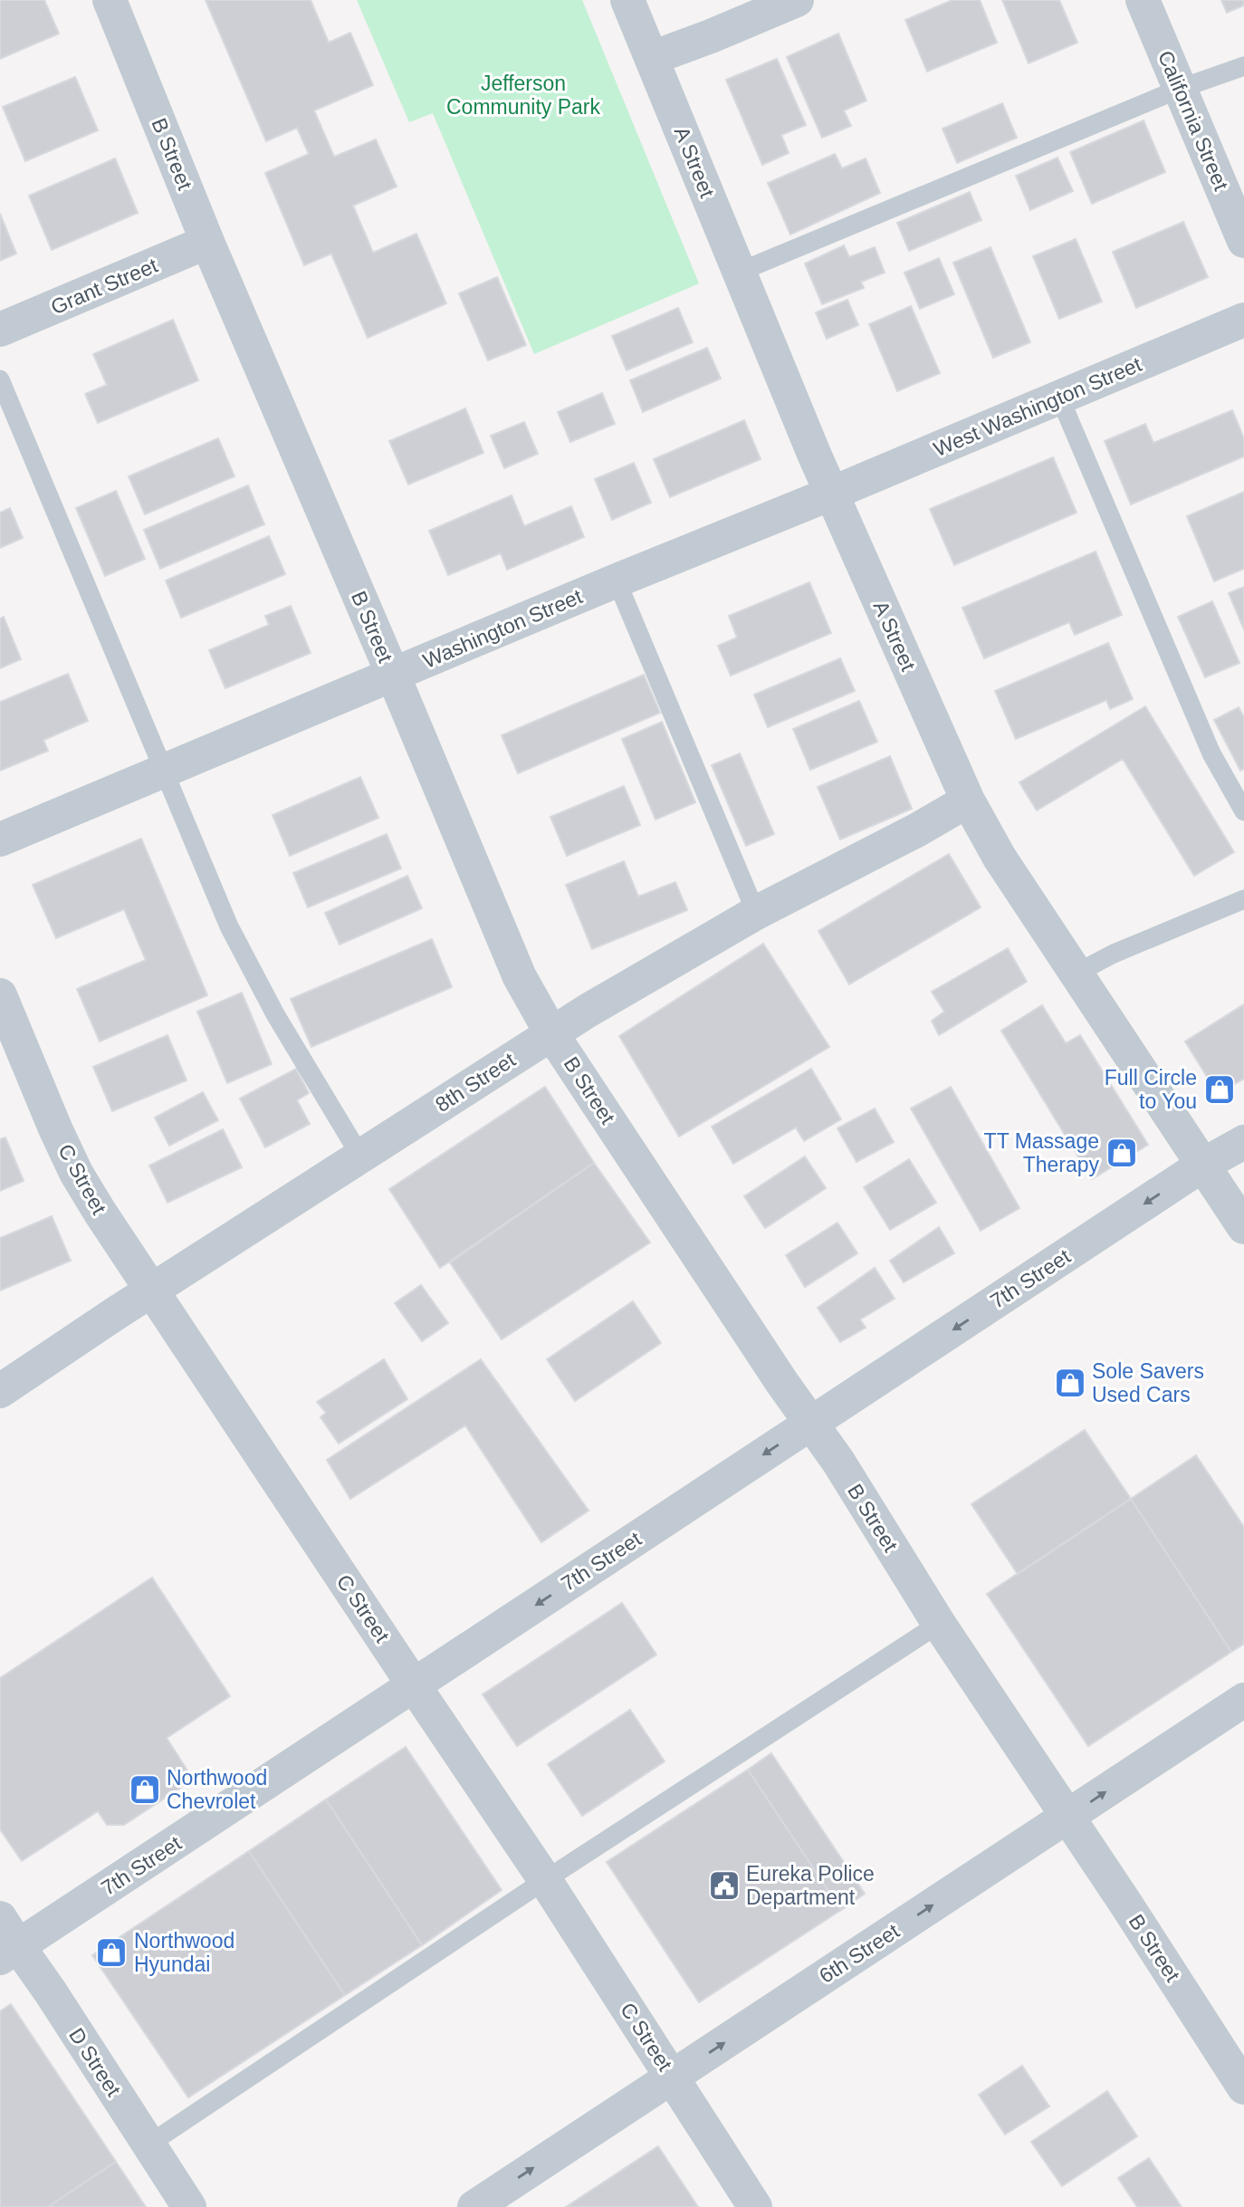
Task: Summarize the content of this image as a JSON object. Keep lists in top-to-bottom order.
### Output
{
  "streets": {
    "street": [
      "California Street",
      "B Street",
      "A Street",
      "Grant Street",
      "West Washington Street",
      "Washington Street",
      "8th Street",
      "C Street",
      "7th Street",
      "6th Street",
      "D Street"
    ]
  },
  "crossings": [
    ["B Street", "Grant Street"],
    ["B Street", "Washington Street"],
    ["B Street", "8th Street"],
    ["B Street", "7th Street"],
    ["B Street", "6th Street"],
    ["A Street", "West Washington Street"],
    ["A Street", "Washington Street"],
    ["A Street", "8th Street"],
    ["A Street", "7th Street"],
    ["West Washington Street", "Washington Street"],
    ["8th Street", "C Street"],
    ["C Street", "7th Street"],
    ["C Street", "6th Street"],
    ["7th Street", "D Street"]
  ],
  "one_way": ["7th Street", "6th Street"],
  "parks": ["Jefferson Community Park"],
  "places": {
    "shop": [
      "Full Circle to You",
      "TT Massage Therapy",
      "Sole Savers Used Cars",
      "Northwood Chevrolet",
      "Northwood Hyundai"
    ],
    "public building": ["Eureka Police Department"]
  }
}
